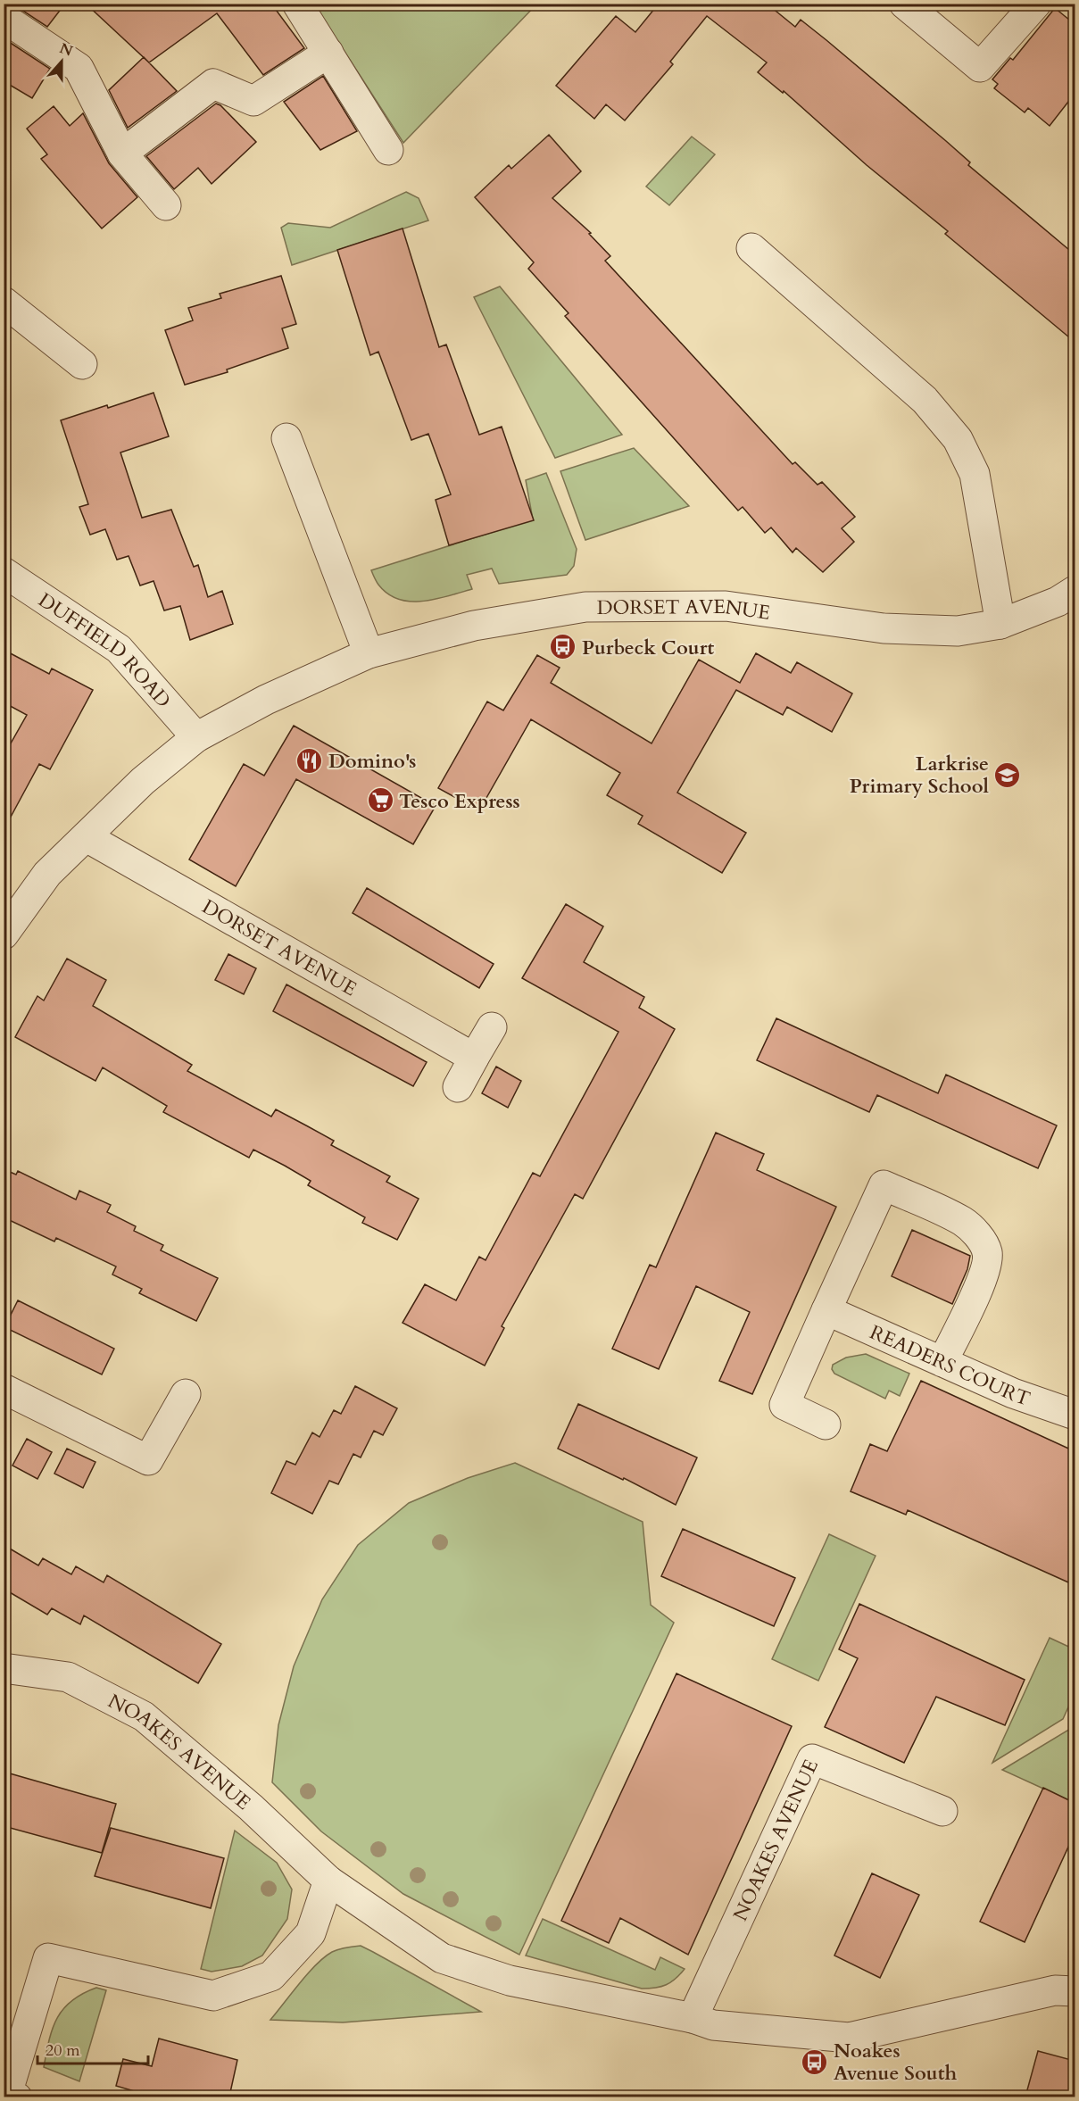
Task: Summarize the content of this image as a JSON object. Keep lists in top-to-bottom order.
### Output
{
  "streets": {
    "street": [
      "DORSET AVENUE",
      "DUFFIELD ROAD",
      "READERS COURT",
      "NOAKES AVENUE"
    ]
  },
  "crossings": [
    ["DORSET AVENUE", "DUFFIELD ROAD"]
  ],
  "places": {
    "bus stop": ["Purbeck Court", "Noakes Avenue South"],
    "restaurant": ["Domino's"],
    "school or university": ["Larkrise Primary School"],
    "supermarket": ["Tesco Express"]
  },
  "scale_bar": "20 m",
  "north": "top"
}
